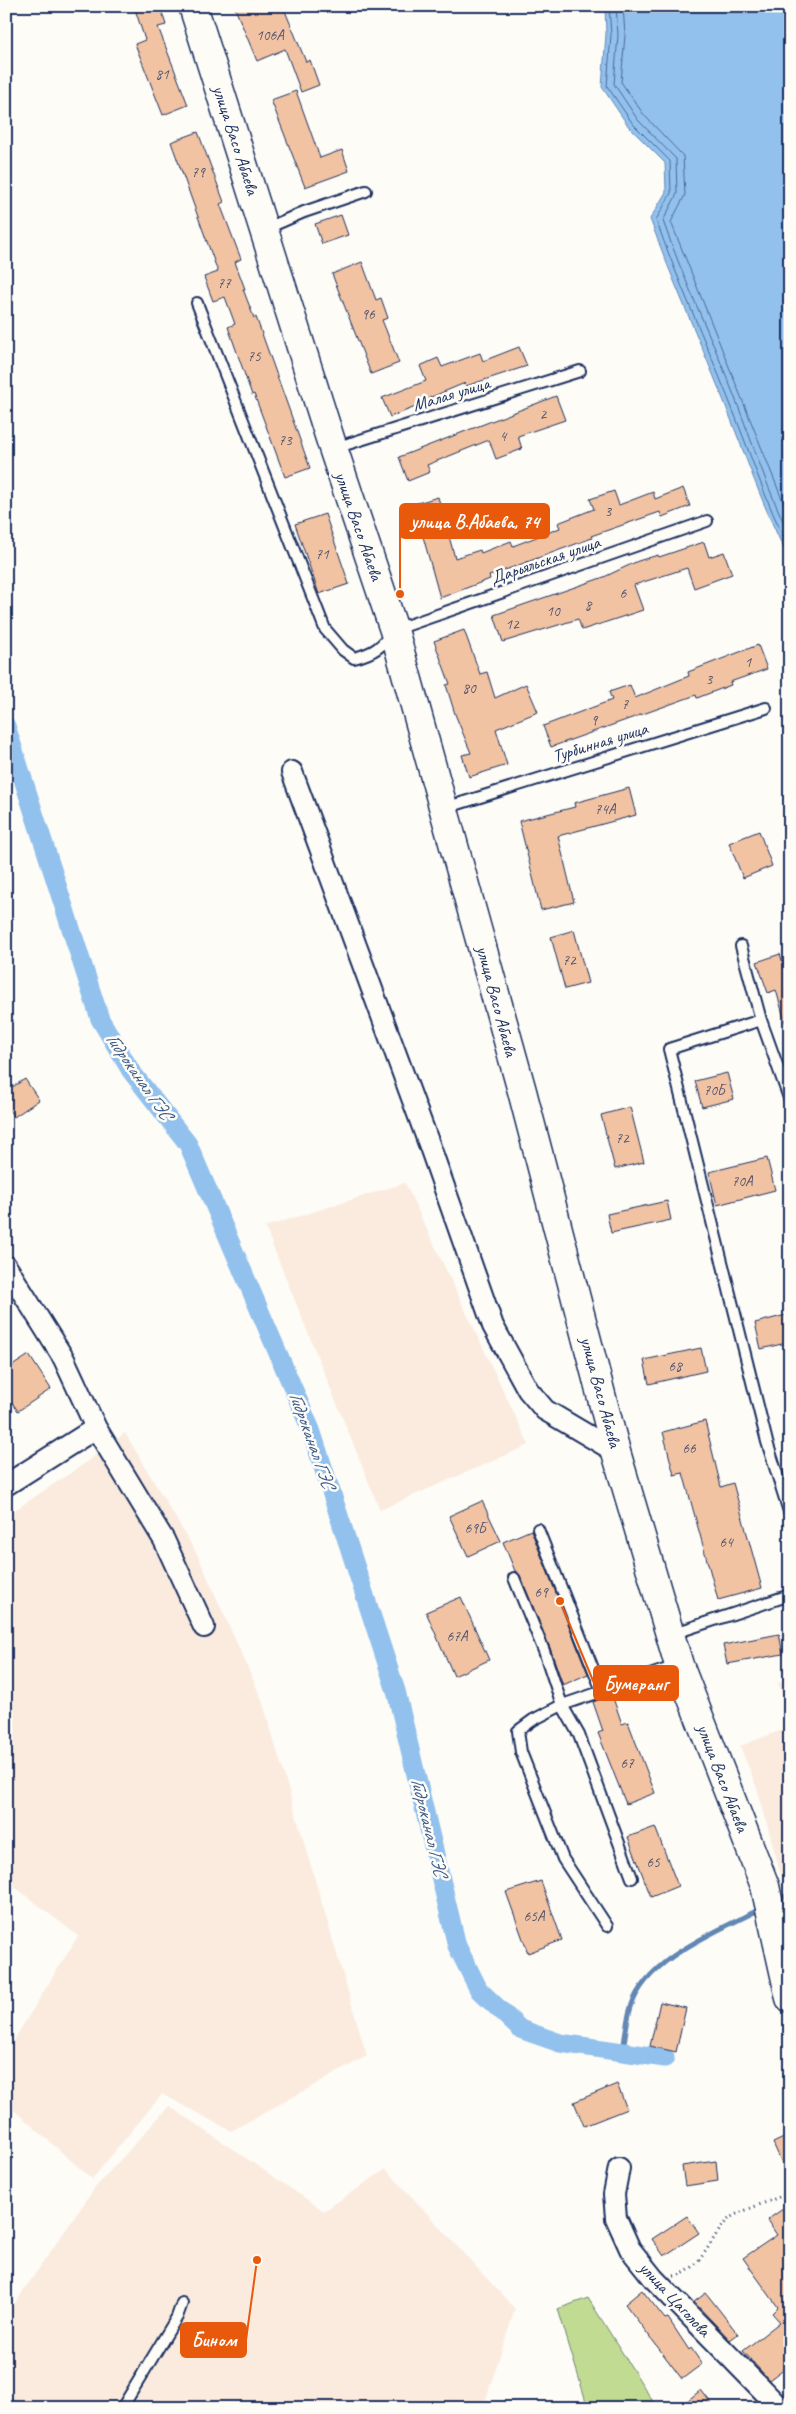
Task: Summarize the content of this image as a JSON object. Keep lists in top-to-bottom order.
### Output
{
  "streets": {
    "main road": ["улица Васо Абаева"],
    "street": ["улица Цаголова"],
    "lane": ["Малая улица", "Дарьяльская улица", "Турбинная улица"]
  },
  "crossings": [
    ["улица Васо Абаева", "Малая улица"],
    ["улица Васо Абаева", "Дарьяльская улица"],
    ["улица Васо Абаева", "Турбинная улица"]
  ],
  "water": ["Гидроканал ГЭС"],
  "places": ["улица В.Абаева, 74", "Бумеранг", "Бином"],
  "house_numbers": [
    "106А",
    "81",
    "79",
    "77",
    "96",
    "75",
    "2",
    "4",
    "73",
    "3",
    "71",
    "6",
    "8",
    "10",
    "12",
    "1",
    "3",
    "80",
    "7",
    "9",
    "74А",
    "72",
    "70Б",
    "72",
    "70А",
    "68",
    "66",
    "69Б",
    "64",
    "69",
    "67А",
    "67",
    "65",
    "65А"
  ]
}
